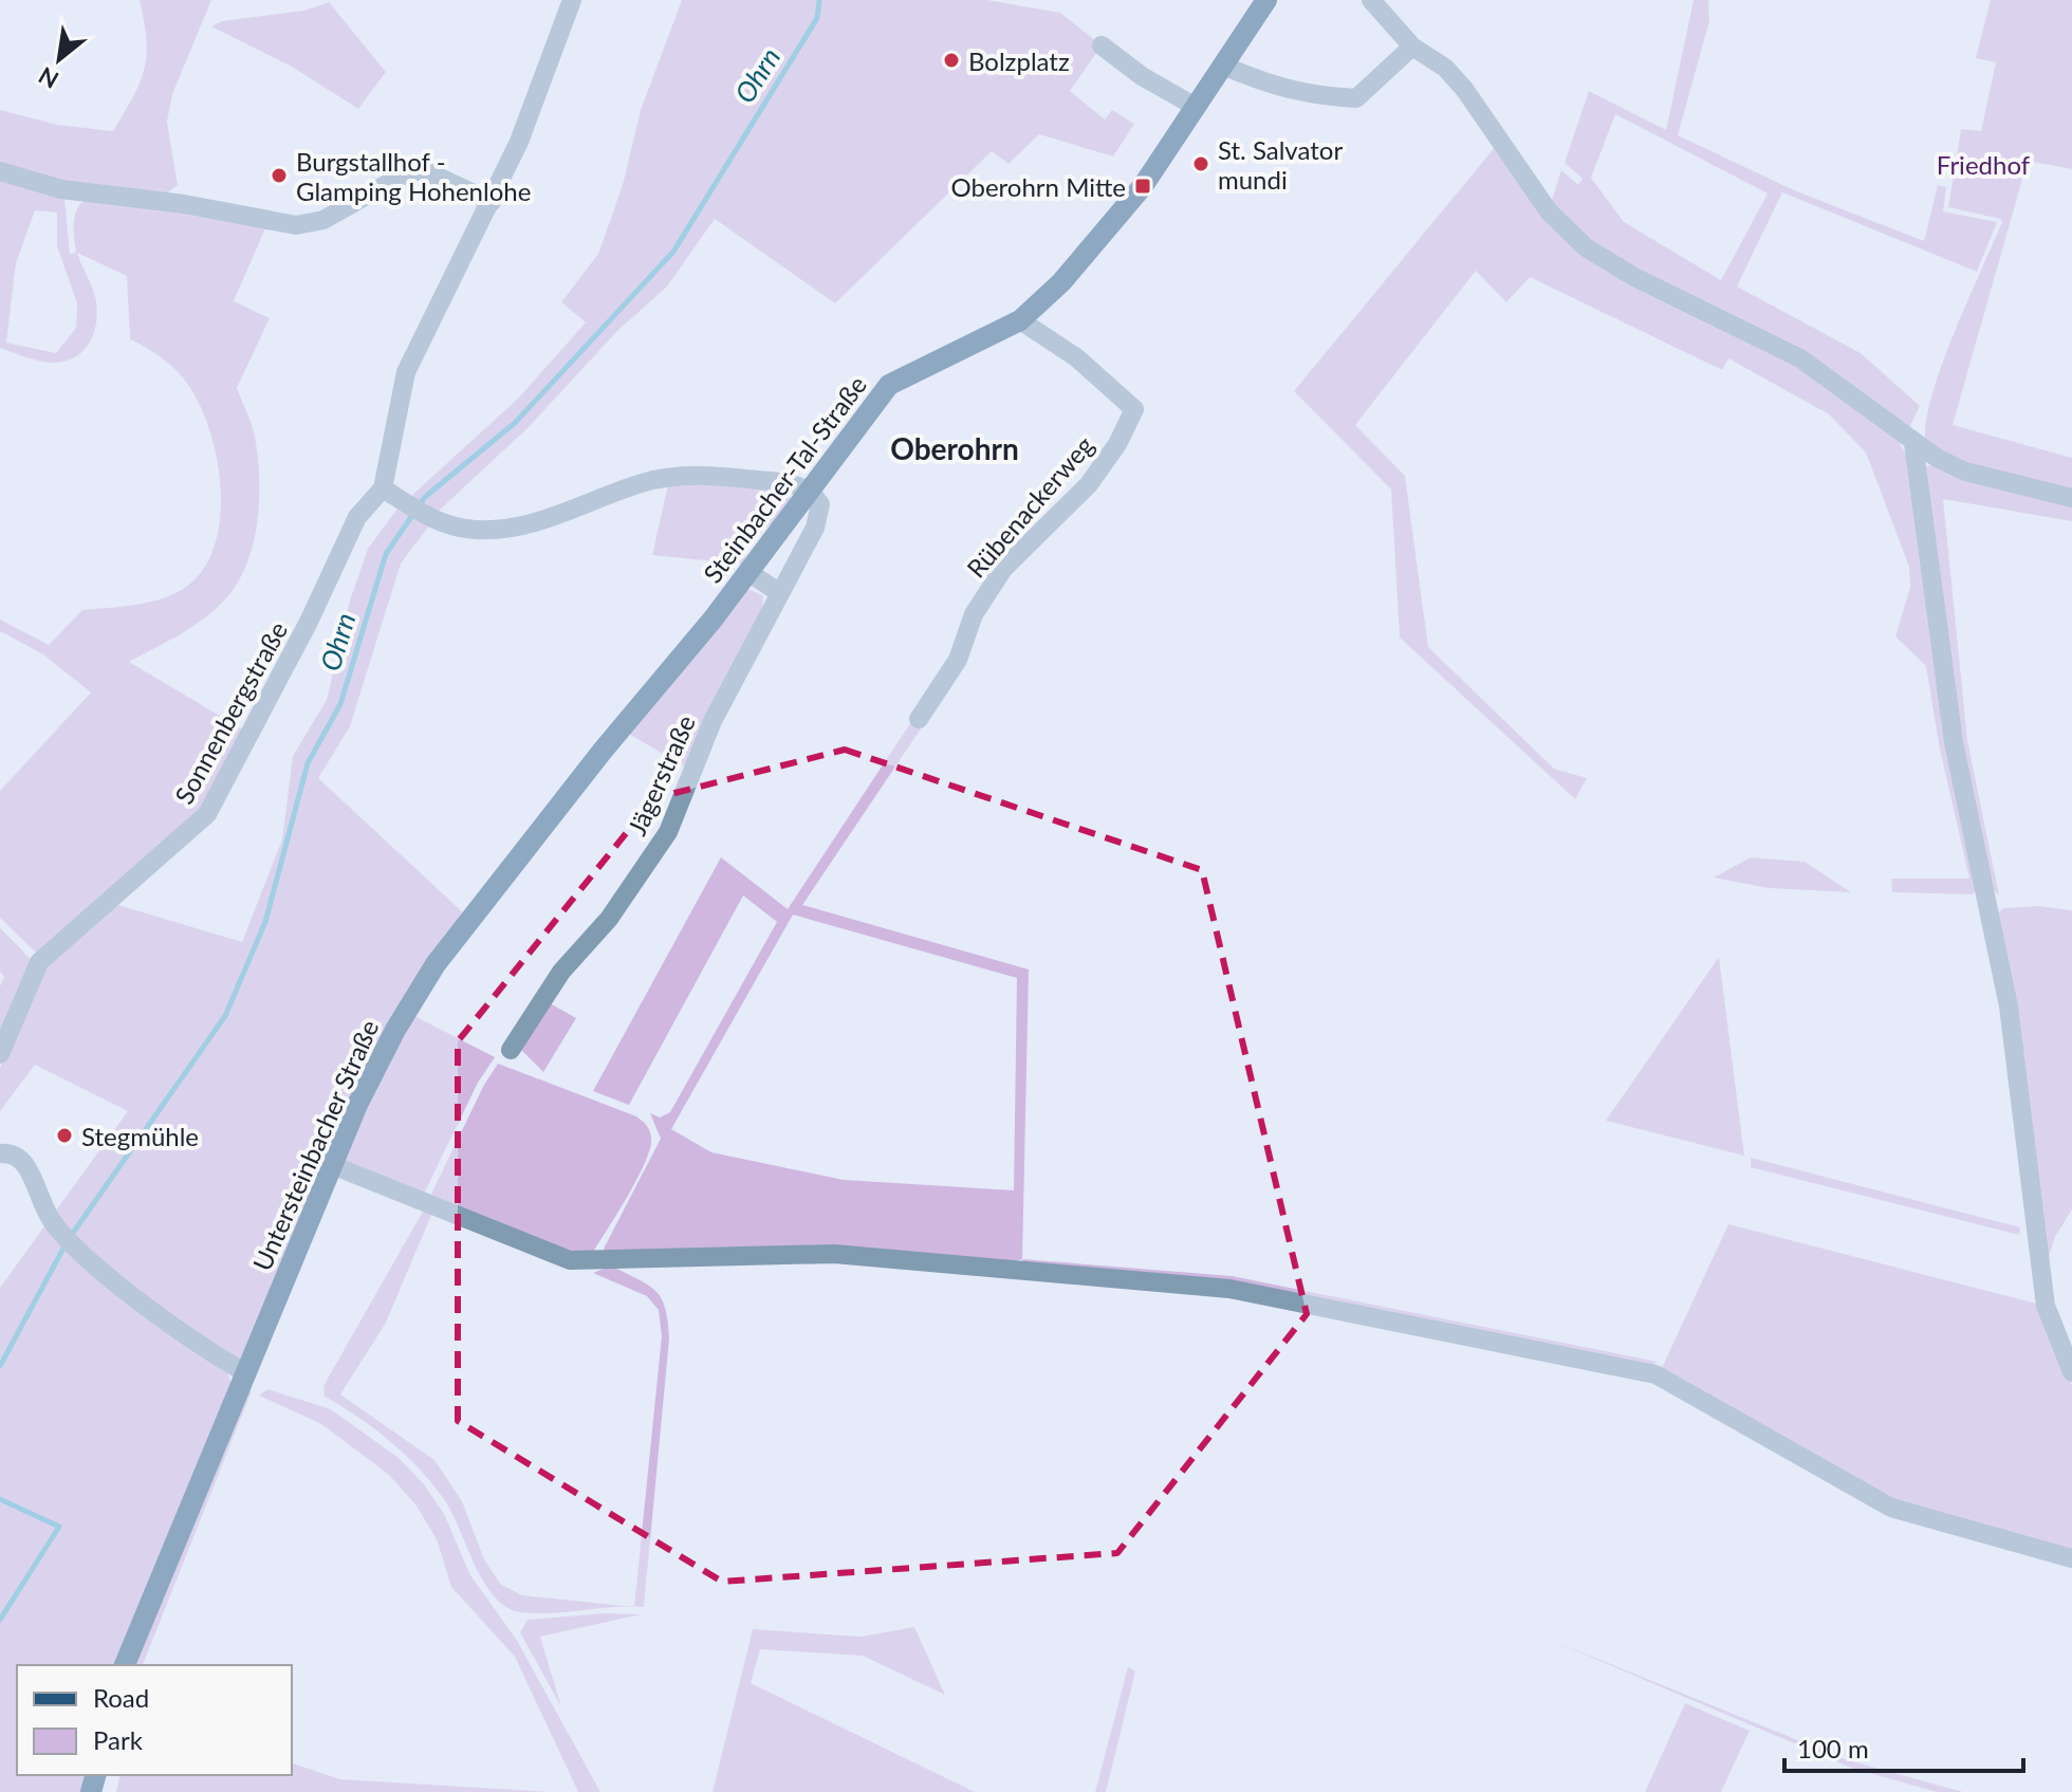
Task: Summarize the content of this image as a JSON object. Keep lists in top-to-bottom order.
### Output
{
  "streets": {
    "main road": ["Steinbacher-Tal-Straße", "Untersteinbacher Straße"],
    "street": ["Rübenackerweg", "Sonnenbergstraße", "Jägerstraße"]
  },
  "crossings": [
    ["Steinbacher-Tal-Straße", "Rübenackerweg"],
    ["Steinbacher-Tal-Straße", "Jägerstraße"],
    ["Steinbacher-Tal-Straße", "Untersteinbacher Straße"]
  ],
  "districts": ["Oberohrn"],
  "water": ["Ohrn"],
  "parks": ["Friedhof"],
  "places": {
    "other": [
      "Bolzplatz",
      "St. Salvator mundi",
      "Burgstallhof - Glamping Hohenlohe",
      "Stegmühle"
    ],
    "transit": ["Oberohrn Mitte"]
  },
  "legend": ["Road", "Park"],
  "scale_bar": "100 m",
  "north": "bottom left"
}
